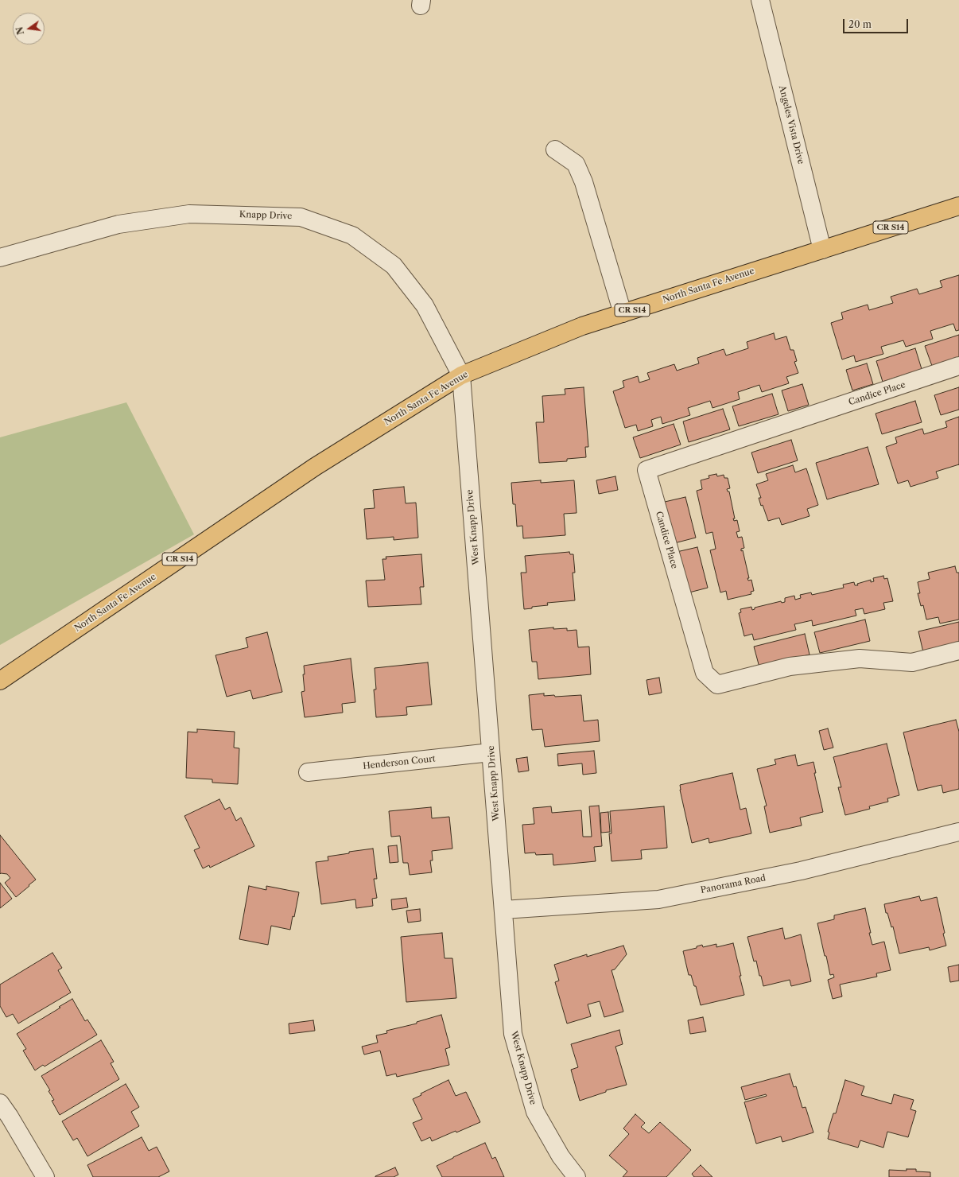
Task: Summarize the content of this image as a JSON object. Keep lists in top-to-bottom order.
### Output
{
  "streets": {
    "main road": ["CR S14", "North Santa Fe Avenue"],
    "street": [
      "Angeles Vista Drive",
      "Knapp Drive",
      "Candice Place",
      "West Knapp Drive",
      "Henderson Court",
      "Panorama Road"
    ]
  },
  "crossings": [
    ["Angeles Vista Drive", "North Santa Fe Avenue"],
    ["Knapp Drive", "North Santa Fe Avenue"],
    ["Knapp Drive", "West Knapp Drive"],
    ["North Santa Fe Avenue", "West Knapp Drive"],
    ["West Knapp Drive", "Henderson Court"],
    ["West Knapp Drive", "Panorama Road"]
  ],
  "scale_bar": "20 m",
  "north": "left"
}
